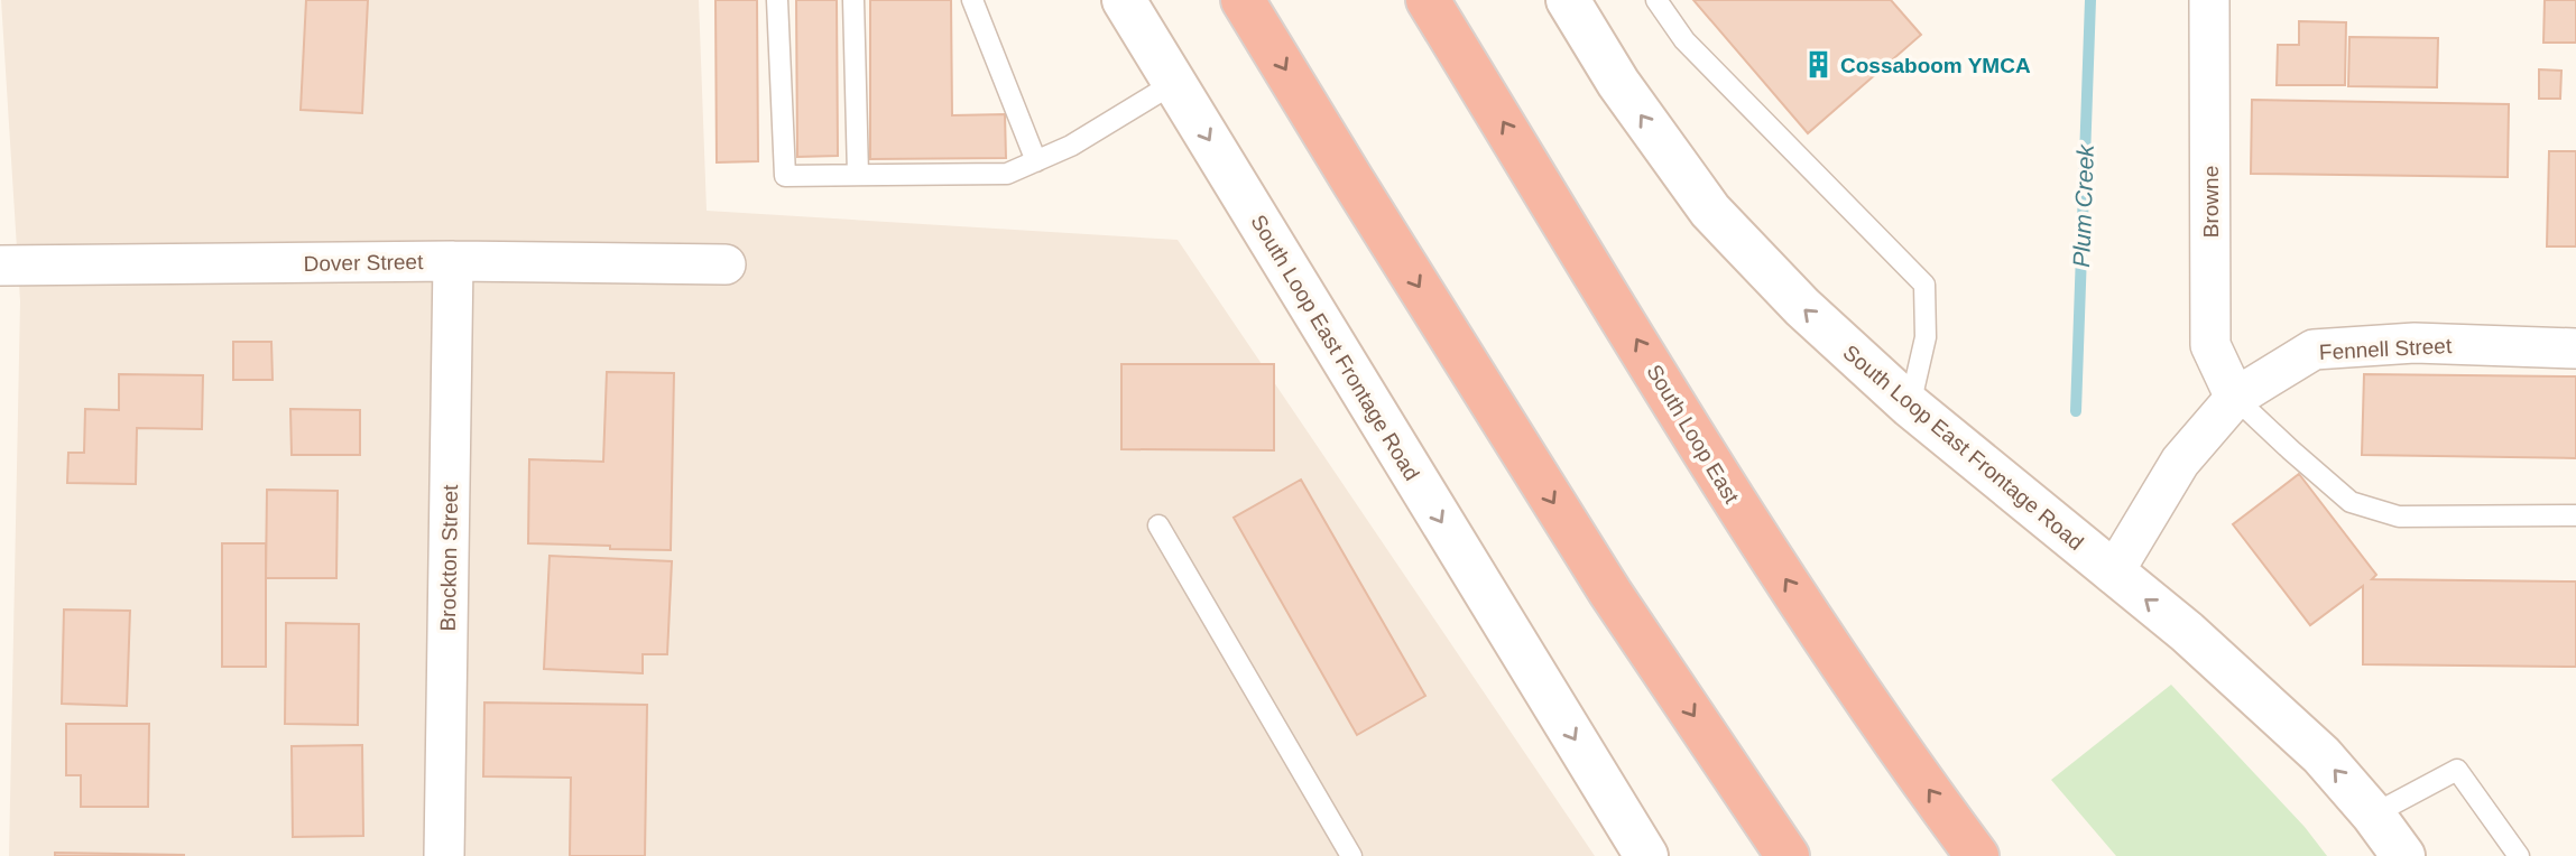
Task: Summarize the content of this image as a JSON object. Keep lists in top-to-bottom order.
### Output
{
  "streets": {
    "highway": ["South Loop East"],
    "main road": ["South Loop East Frontage Road"],
    "street": [
      "Browne",
      "Dover Street",
      "Fennell Street",
      "Brockton Street"
    ]
  },
  "crossings": [
    ["Browne", "Fennell Street"],
    ["Dover Street", "Brockton Street"],
    ["South Loop East Frontage Road", "Fennell Street"]
  ],
  "water": ["Plum Creek"],
  "places": {
    "building": ["Cossaboom YMCA"]
  }
}
